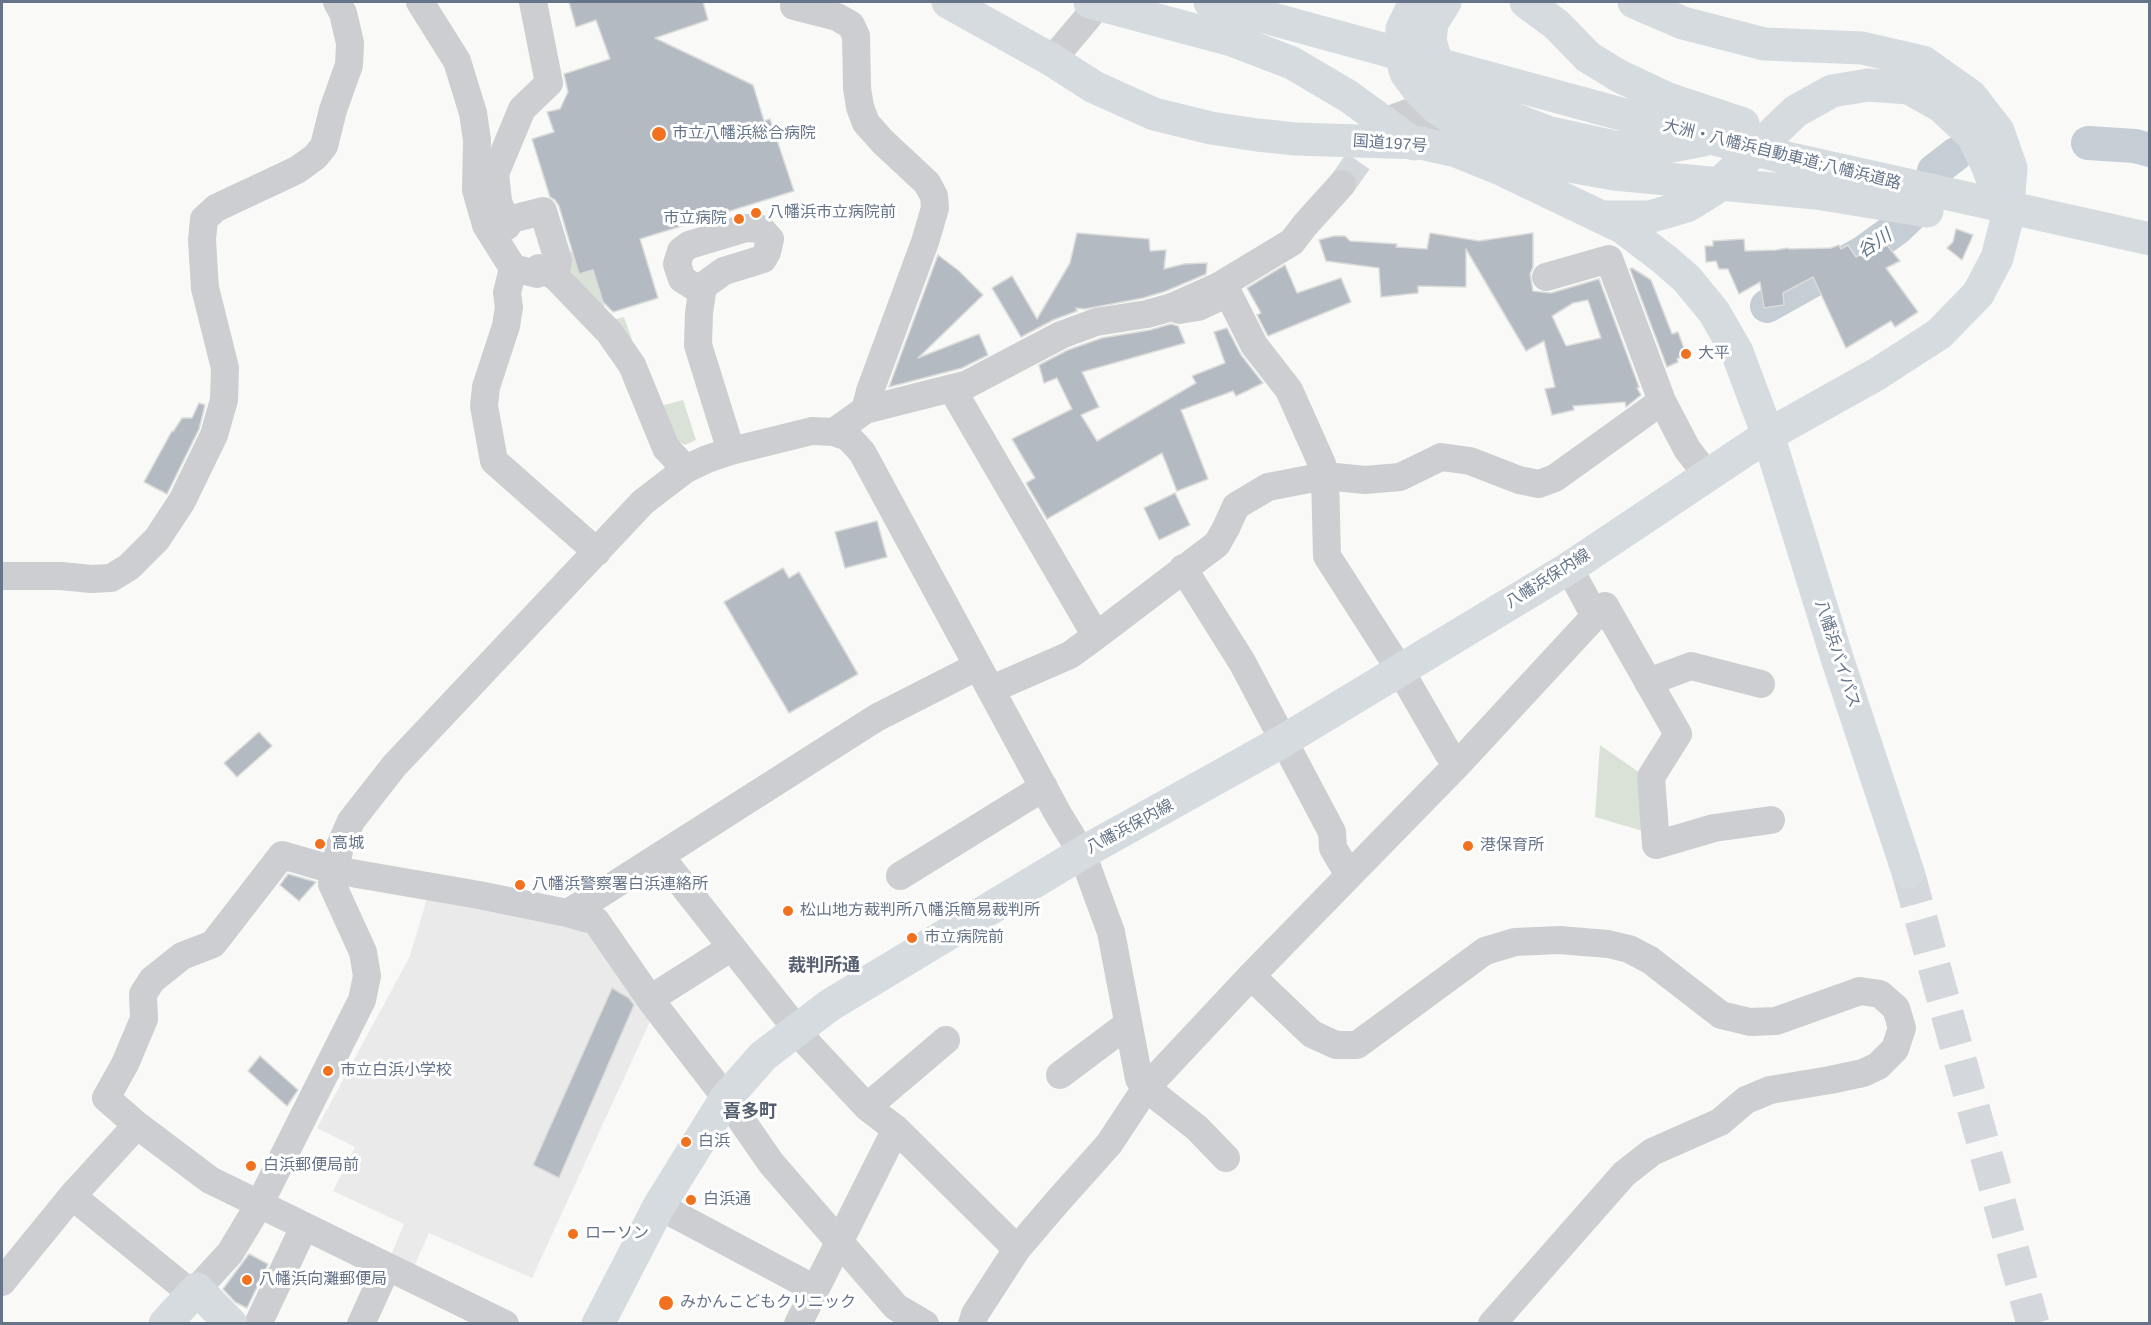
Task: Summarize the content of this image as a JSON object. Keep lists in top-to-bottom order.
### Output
{
  "streets": {
    "main road": [
      "国道197号",
      "大洲・八幡浜自動車道;八幡浜道路",
      "八幡浜保内線",
      "八幡浜バイパス"
    ]
  },
  "crossings": [
    ["国道197号", "八幡浜保内線"],
    ["国道197号", "八幡浜バイパス"],
    ["大洲・八幡浜自動車道;八幡浜道路", "八幡浜保内線"],
    ["八幡浜保内線", "八幡浜バイパス"]
  ],
  "districts": ["裁判所通", "喜多町"],
  "water": ["谷川"],
  "places": [
    "市立八幡浜総合病院",
    "八幡浜市立病院前",
    "市立病院",
    "大平",
    "高城",
    "港保育所",
    "八幡浜警察署白浜連絡所",
    "松山地方裁判所八幡浜簡易裁判所",
    "市立病院前",
    "市立白浜小学校",
    "白浜",
    "白浜郵便局前",
    "白浜通",
    "ローソン",
    "八幡浜向灘郵便局",
    "みかんこどもクリニック"
  ]
}
